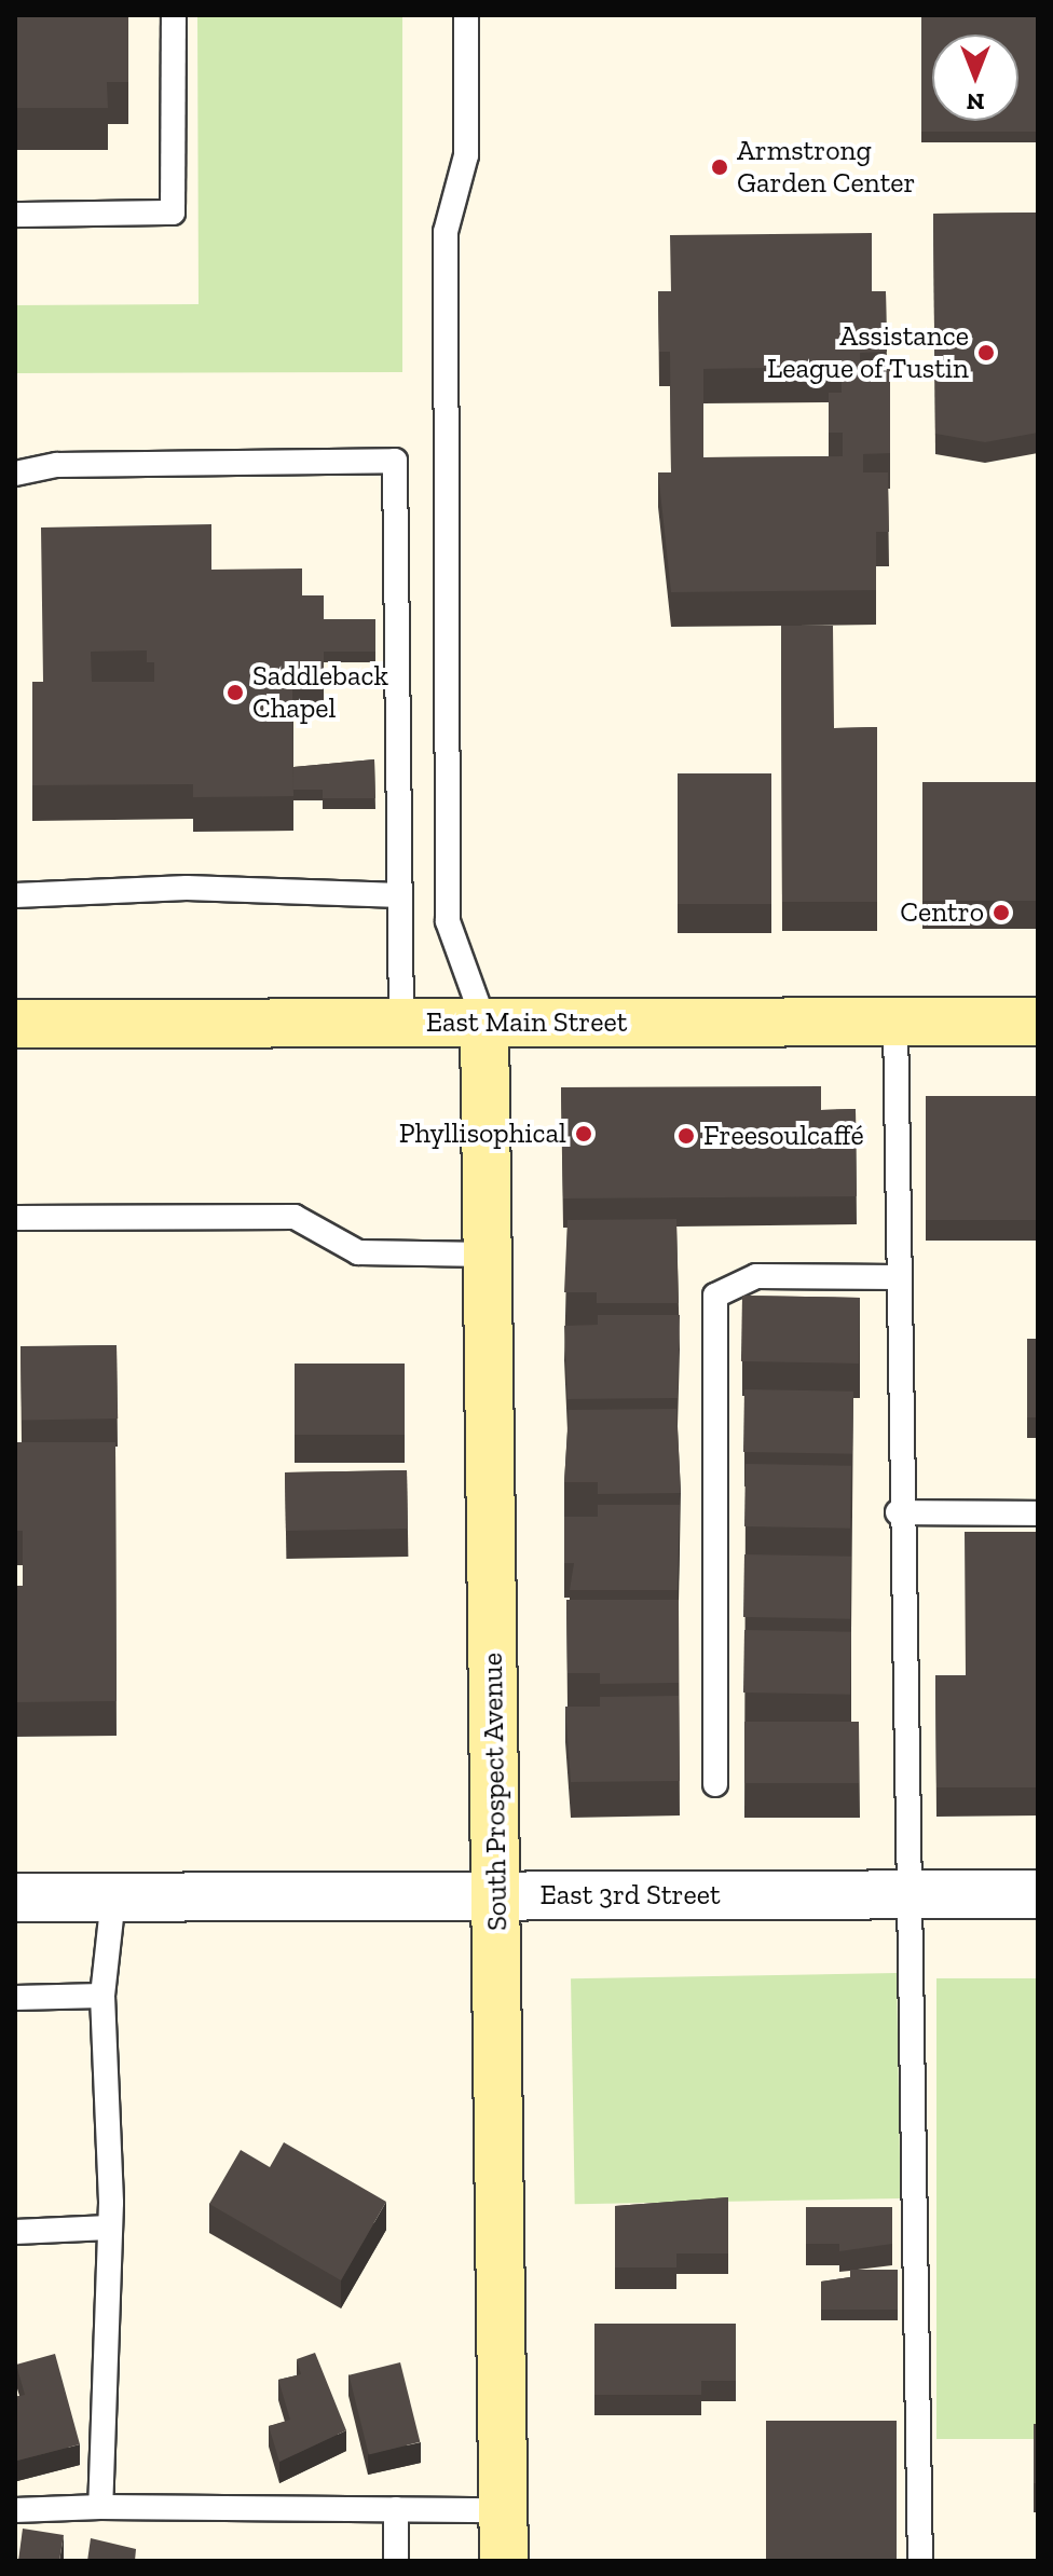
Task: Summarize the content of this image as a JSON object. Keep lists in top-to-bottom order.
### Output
{
  "streets": {
    "street": ["East Main Street", "South Prospect Avenue", "East 3rd Street"]
  },
  "crossings": [
    ["East Main Street", "South Prospect Avenue"],
    ["South Prospect Avenue", "East 3rd Street"]
  ],
  "places": [
    "Armstrong Garden Center",
    "Assistance League of Tustin",
    "Saddleback Chapel",
    "Centro",
    "Phyllisophical",
    "Freesoulcaffé"
  ],
  "north": "bottom"
}
